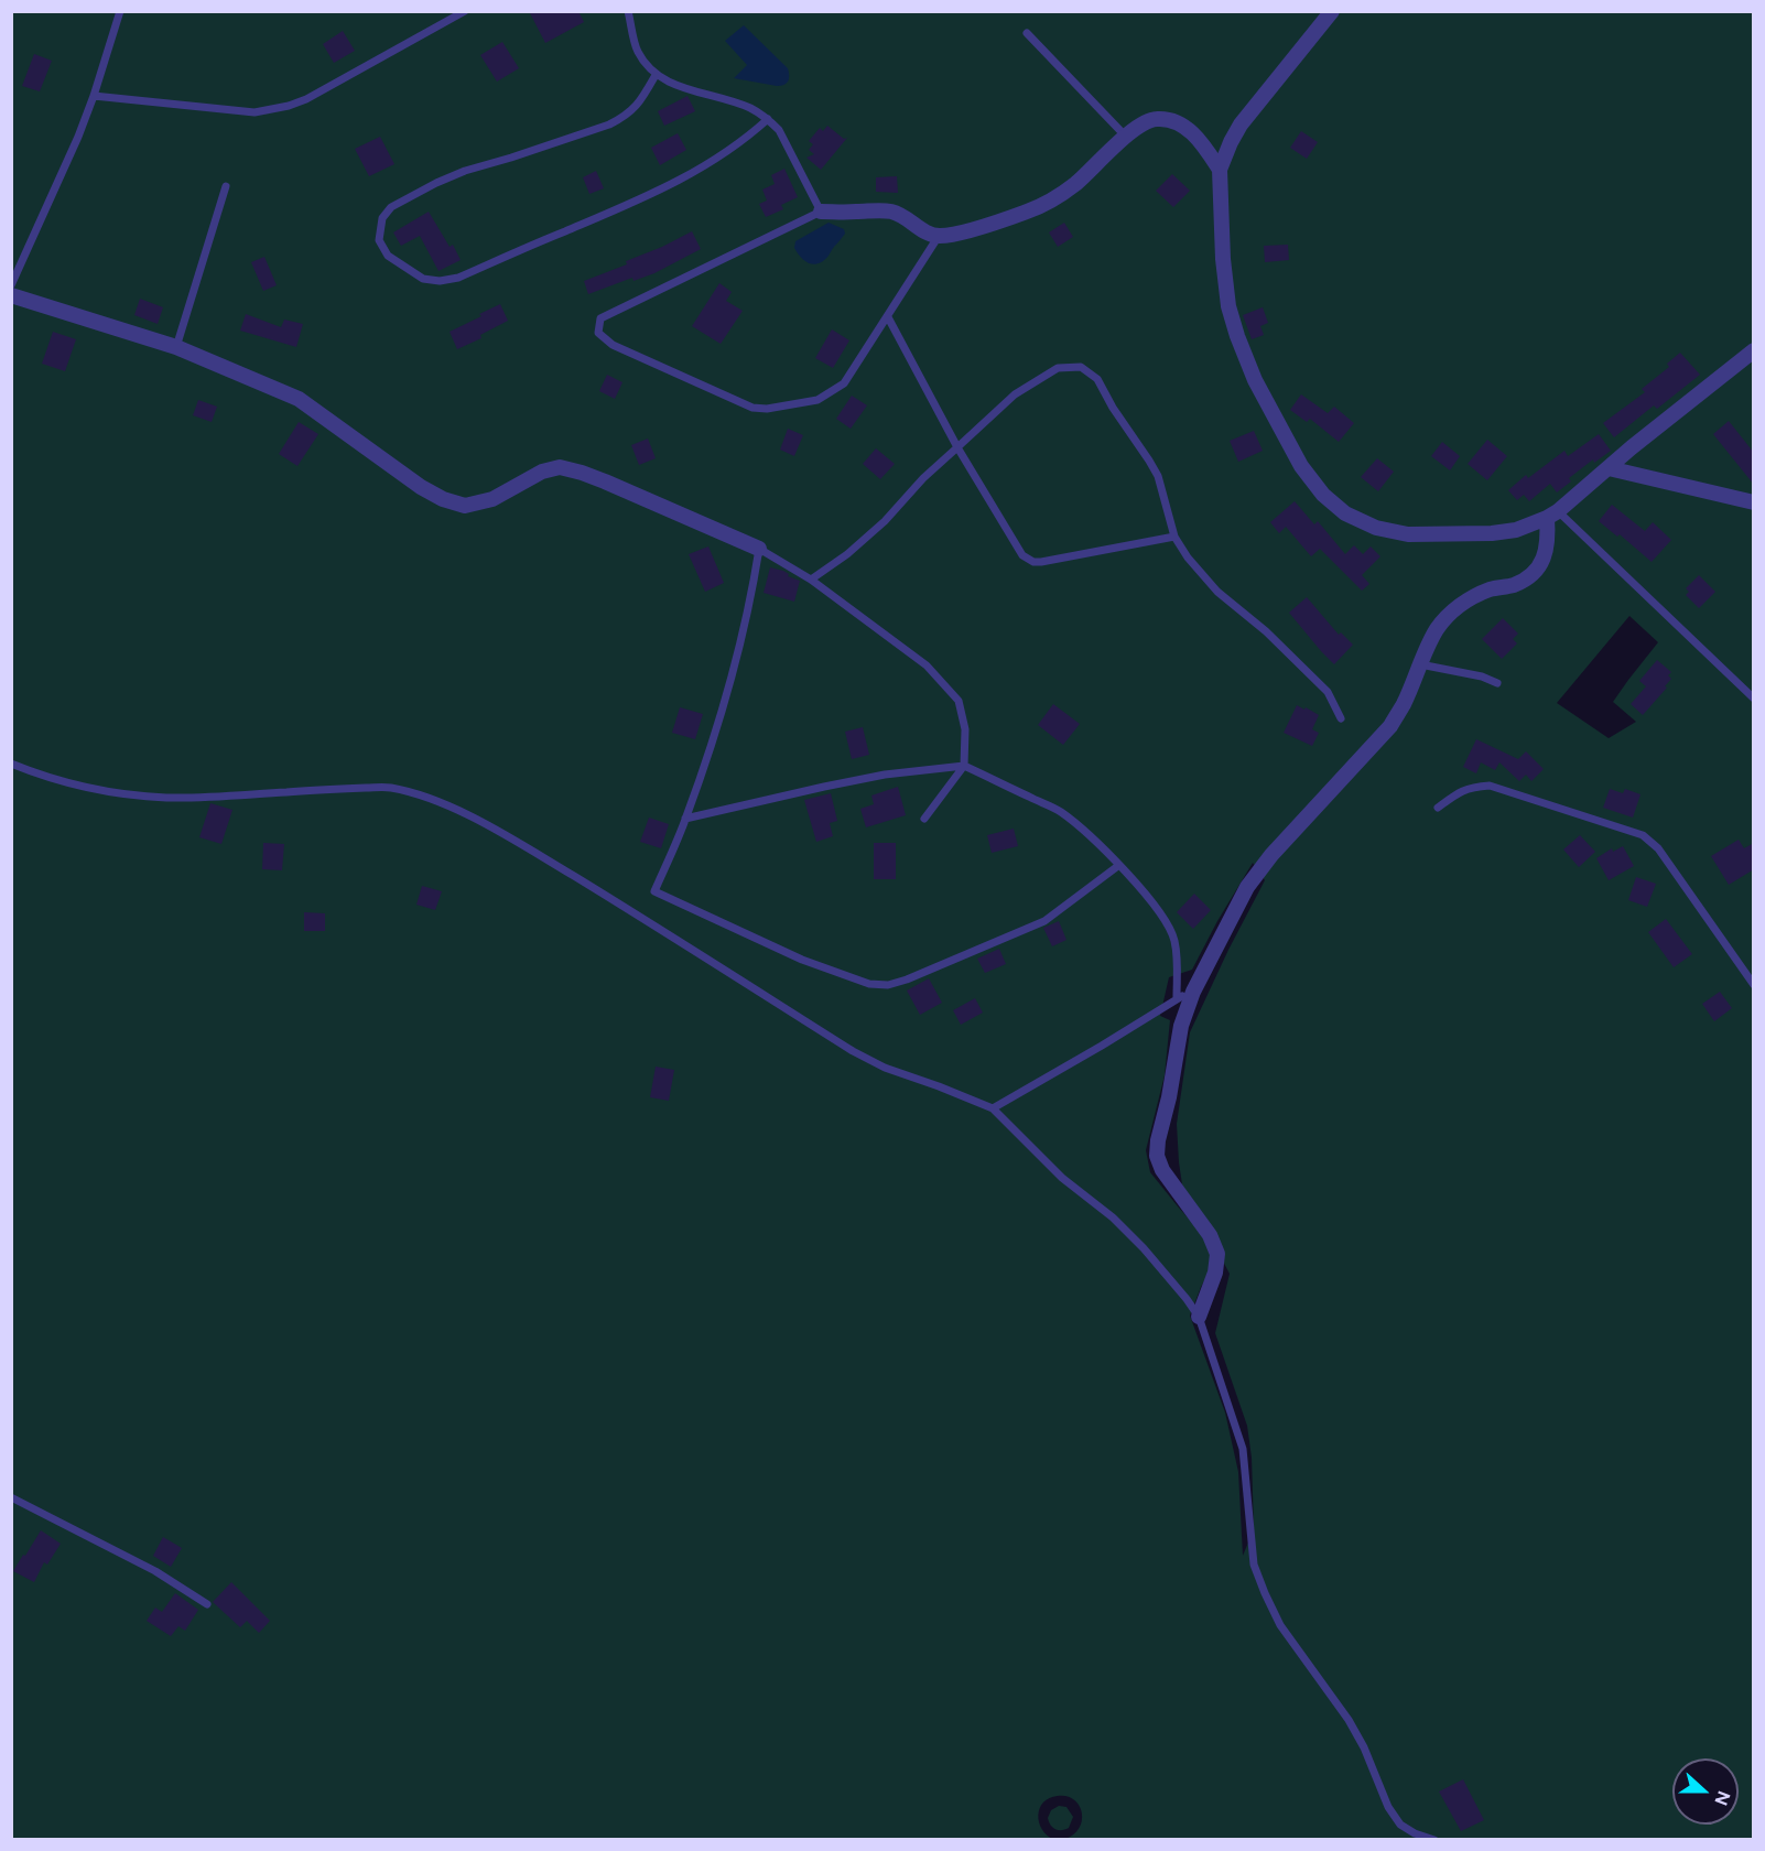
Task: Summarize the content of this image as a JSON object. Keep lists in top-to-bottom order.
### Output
{
  "north": "right"
}
